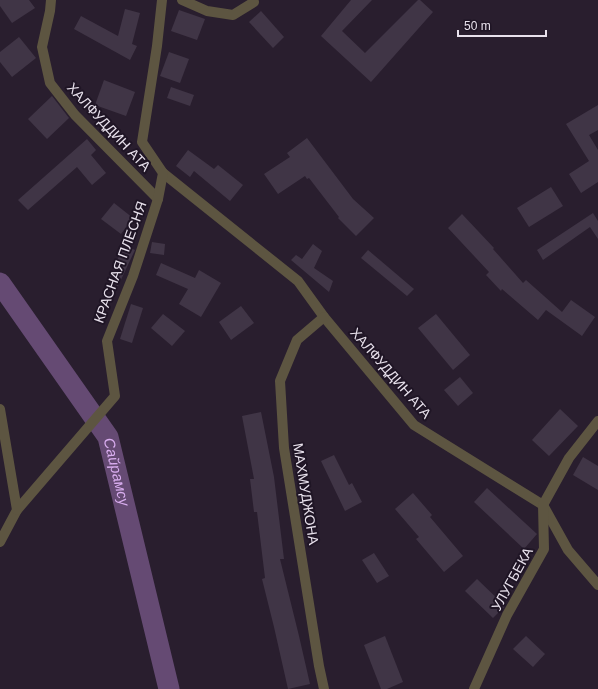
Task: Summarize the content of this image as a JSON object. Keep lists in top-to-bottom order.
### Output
{
  "streets": {
    "street": [
      "ХАЛФУДДИН АТА",
      "КРАСНАЯ ПЛЕСНЯ",
      "МАХМУДЖОНА",
      "УЛУГБЕКА"
    ]
  },
  "crossings": [
    ["ХАЛФУДДИН АТА", "КРАСНАЯ ПЛЕСНЯ"],
    ["ХАЛФУДДИН АТА", "МАХМУДЖОНА"],
    ["ХАЛФУДДИН АТА", "УЛУГБЕКА"]
  ],
  "water": ["Сайрамсу"],
  "scale_bar": "50 m"
}
